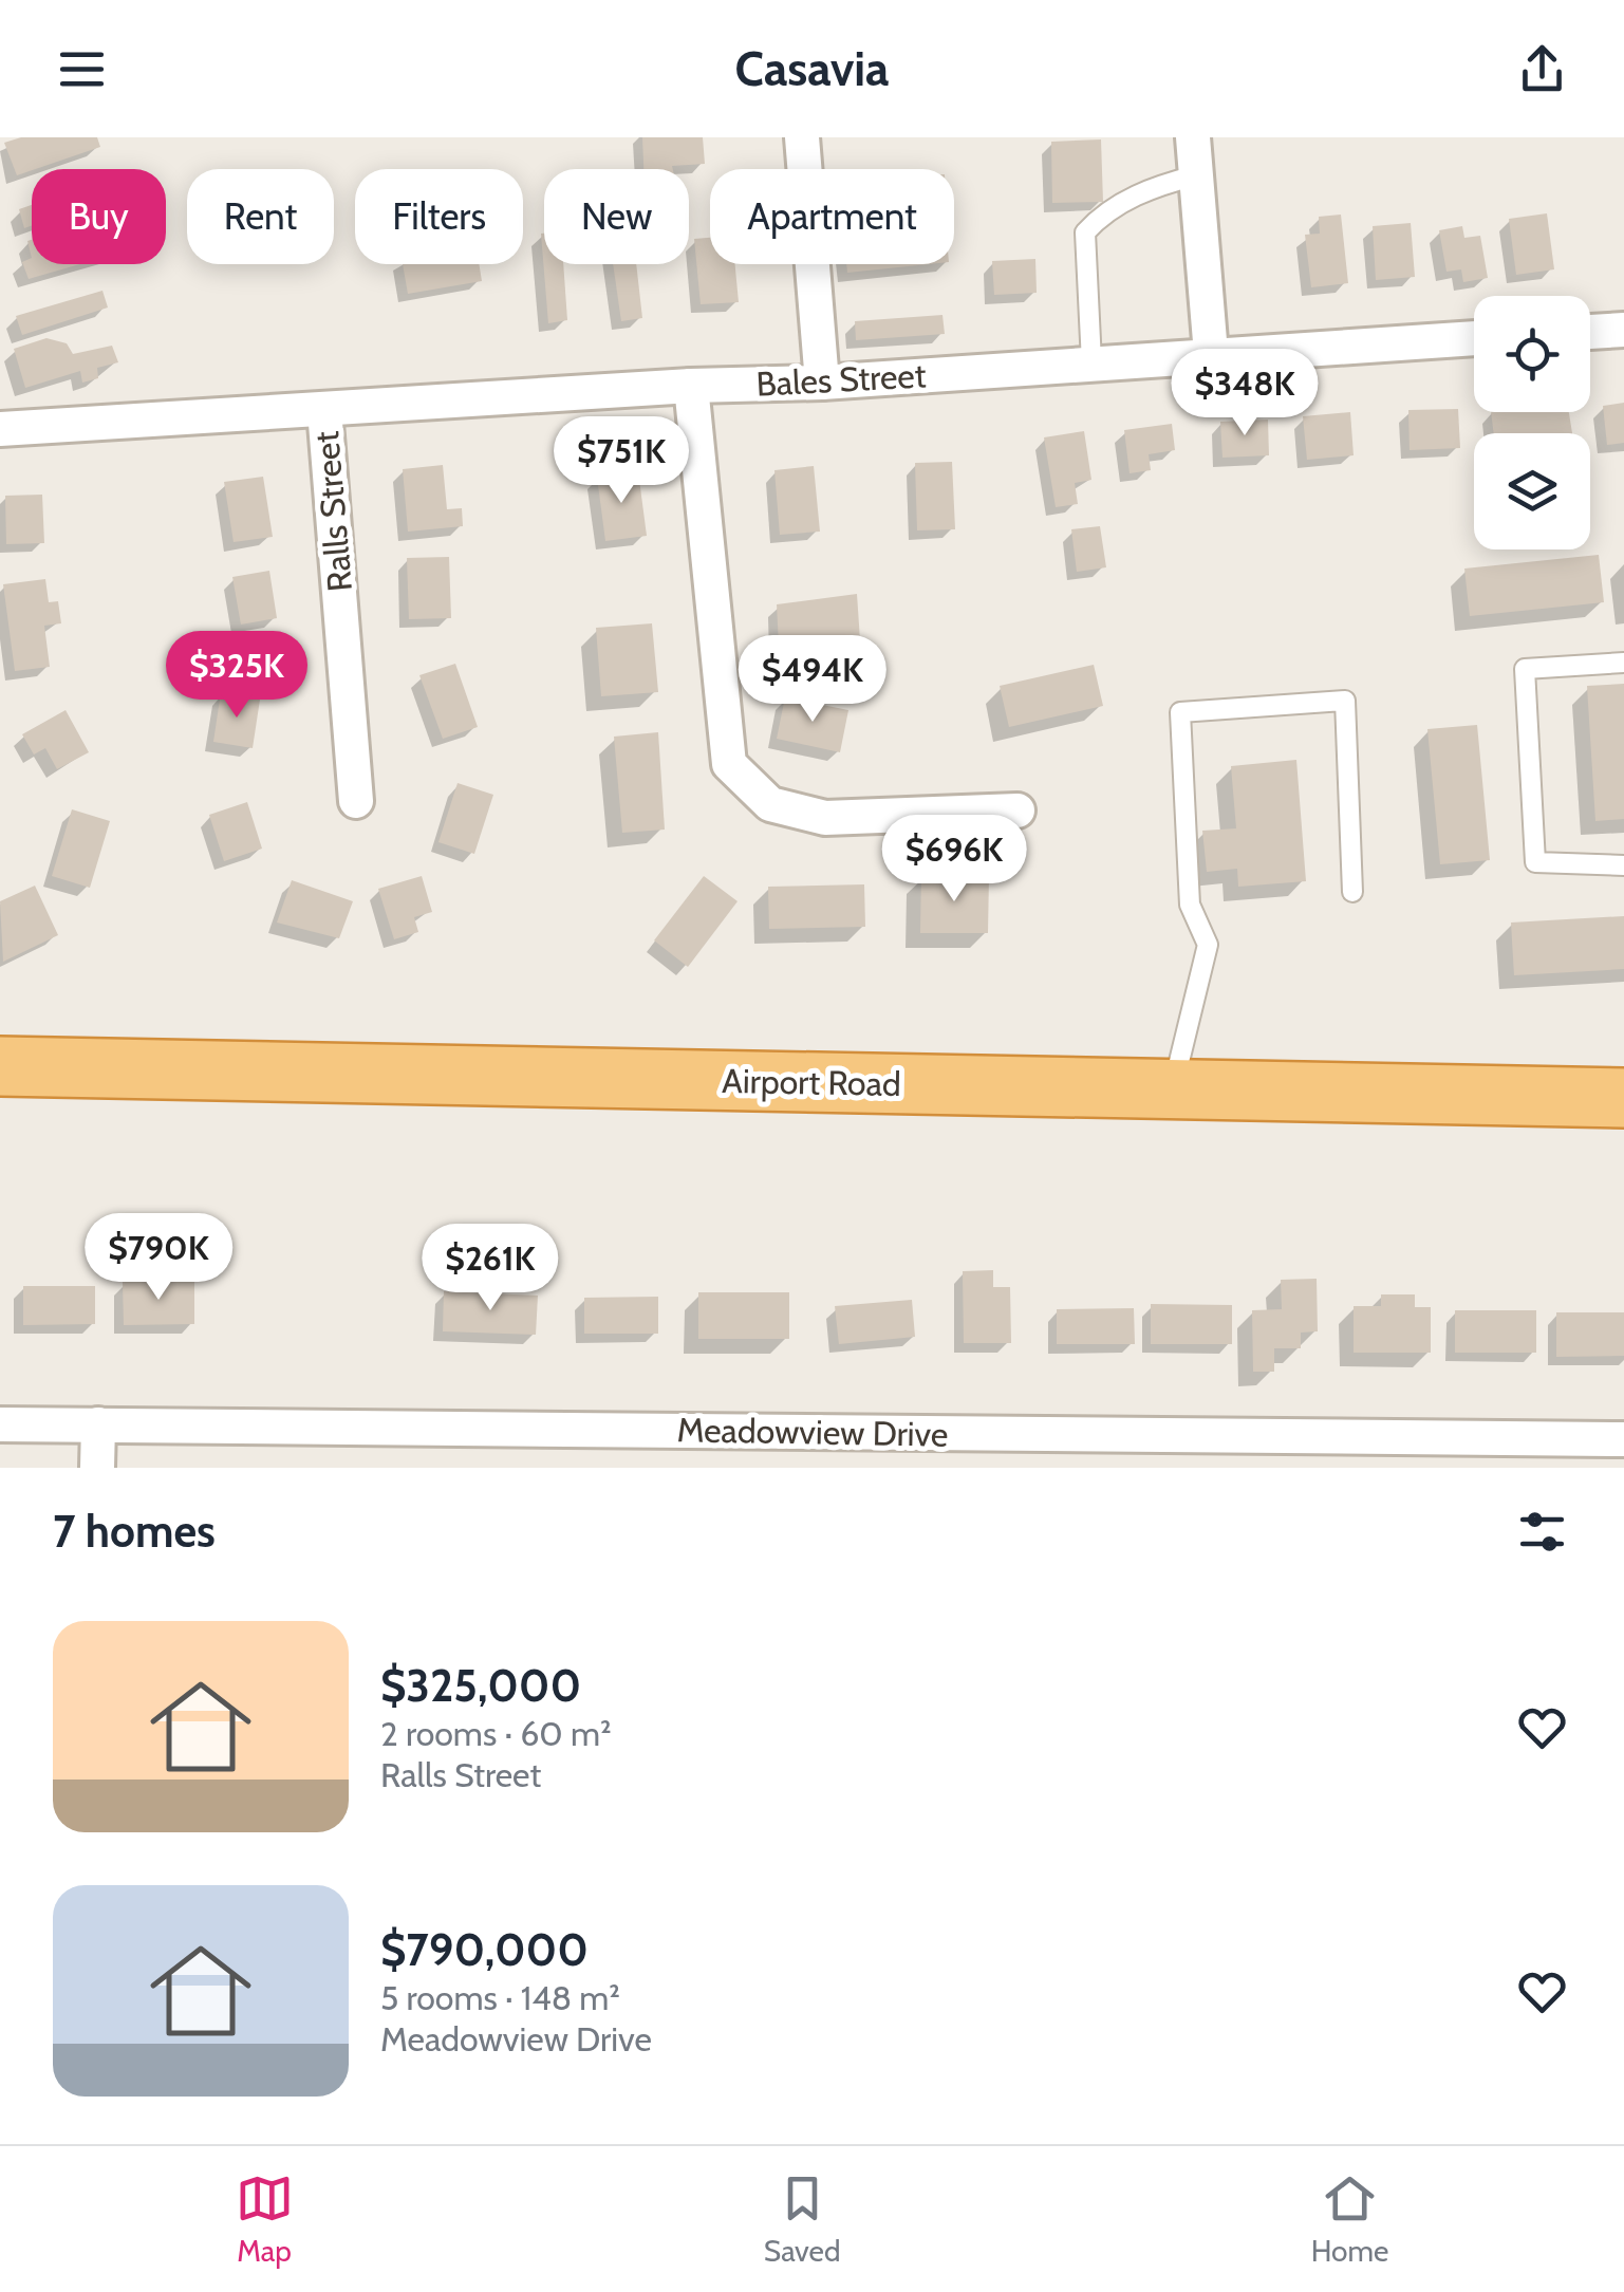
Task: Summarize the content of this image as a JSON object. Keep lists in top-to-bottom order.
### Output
{
  "streets": {
    "highway": ["Airport Road"],
    "street": ["Bales Street", "Ralls Street", "Meadowview Drive"]
  },
  "crossings": [
    ["Bales Street", "Ralls Street"]
  ],
  "page": {
    "header": "Casavia",
    "chip": [
      "Buy",
      "Rent",
      "Filters",
      "New",
      "Apartment"
    ],
    "price": [
      "$348K",
      "$751K",
      "$325K",
      "$494K",
      "$696K",
      "$790K",
      "$261K"
    ],
    "heading": "7 homes",
    "list": [
      {
        "name": "$325,000",
        "note": "2 rooms · 60 m² · Ralls Street"
      },
      {
        "name": "$790,000",
        "note": "5 rooms · 148 m² · Meadowview Drive"
      }
    ],
    "tabs": ["Map", "Saved", "Home"]
  }
}
